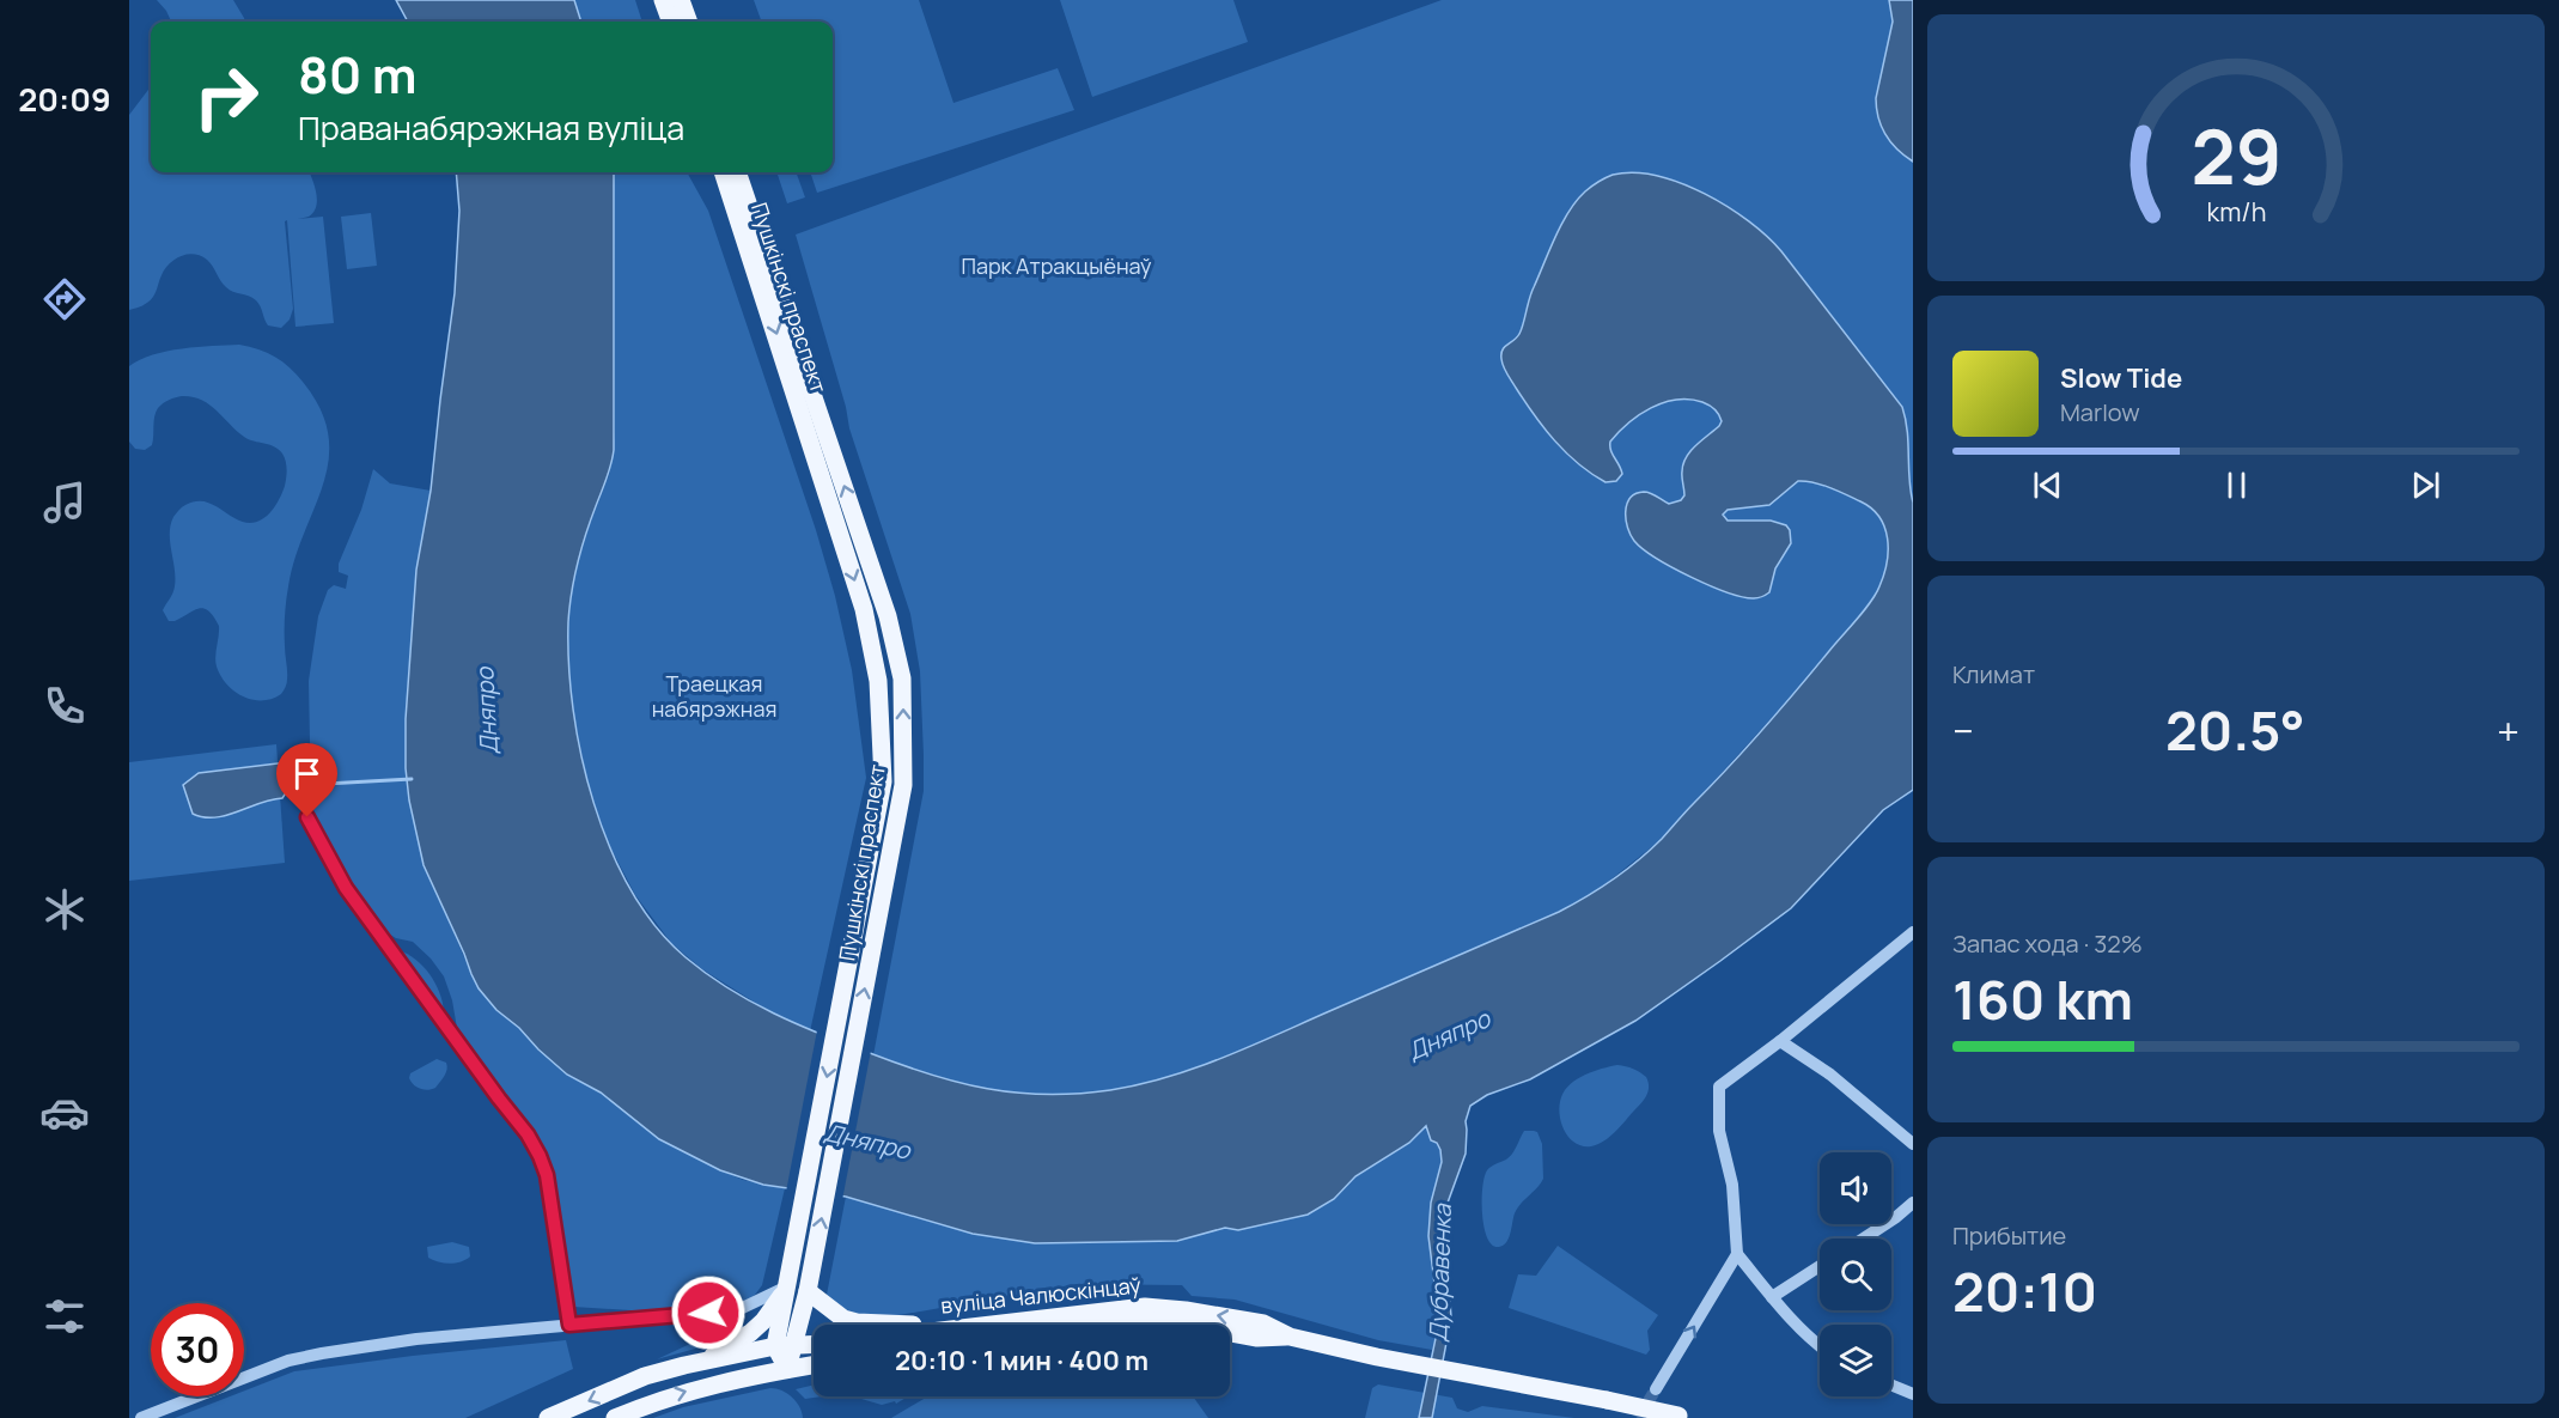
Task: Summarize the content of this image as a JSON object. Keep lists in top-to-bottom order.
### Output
{
  "streets": {
    "main road": ["Пушкінскі праспект", "вуліца Чалюскінцаў"]
  },
  "water": ["Дняпро", "Дубравенка"],
  "parks": ["Парк Атракцыёнаў", "Траецкая набярэжная"],
  "page": {
    "tabs": "20:09",
    "turn": ["80 m", "Праванабярэжная вуліца"],
    "song": ["Slow Tide", "Marlow"],
    "tile": [
      "Климат",
      ["Запас хода · 32%", "160 km"],
      ["Прибытие", "20:10"]
    ],
    "heat": ["−", "20.5°", "+"],
    "limit": "30",
    "trip": "20:10 · 1 мин · 400 m",
    "gauge": ["29", "km/h"]
  }
}
